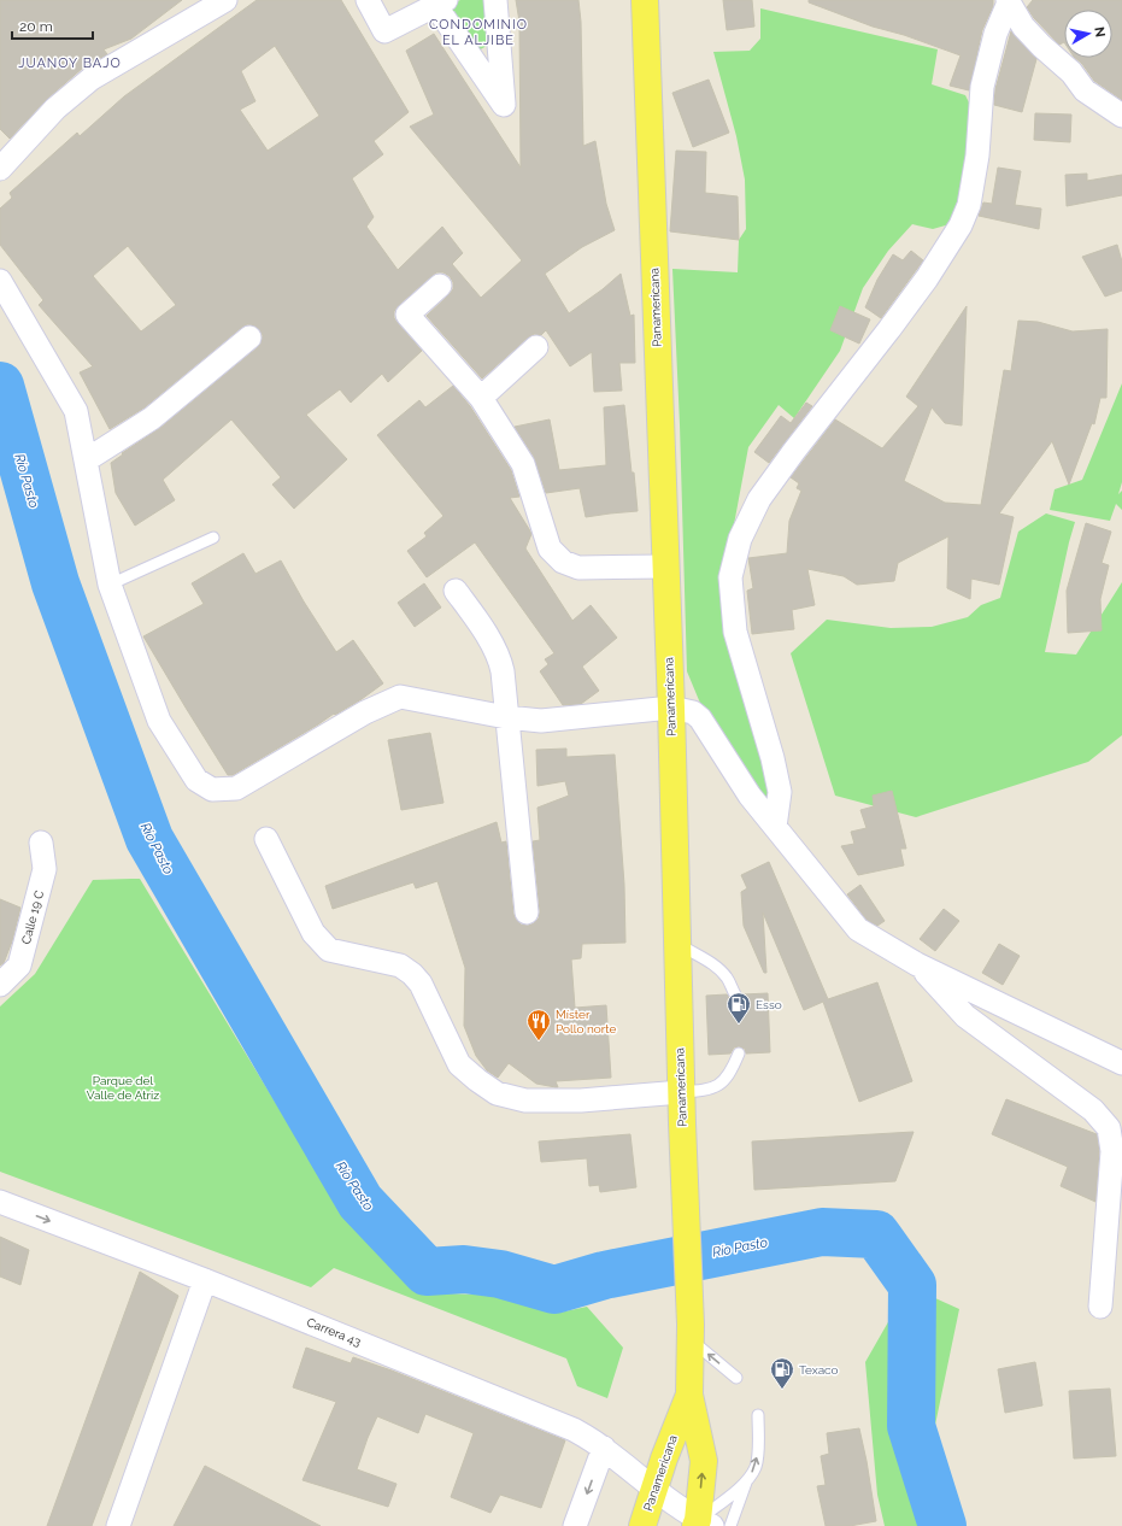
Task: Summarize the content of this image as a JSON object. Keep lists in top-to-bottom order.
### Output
{
  "streets": {
    "main road": ["Panamericana"],
    "street": ["Calle 19 C", "Carrera 43"]
  },
  "crossings": [
    ["Panamericana", "Carrera 43"]
  ],
  "districts": ["CONDOMINIO EL ALJIBE", "JUANOY BAJO"],
  "water": ["Río Pasto"],
  "parks": ["Parque del Valle de Atriz"],
  "places": {
    "fuel station": ["Esso", "Texaco"],
    "restaurant": ["Míster Pollo norte"]
  },
  "scale_bar": "20 m",
  "north": "right"
}
